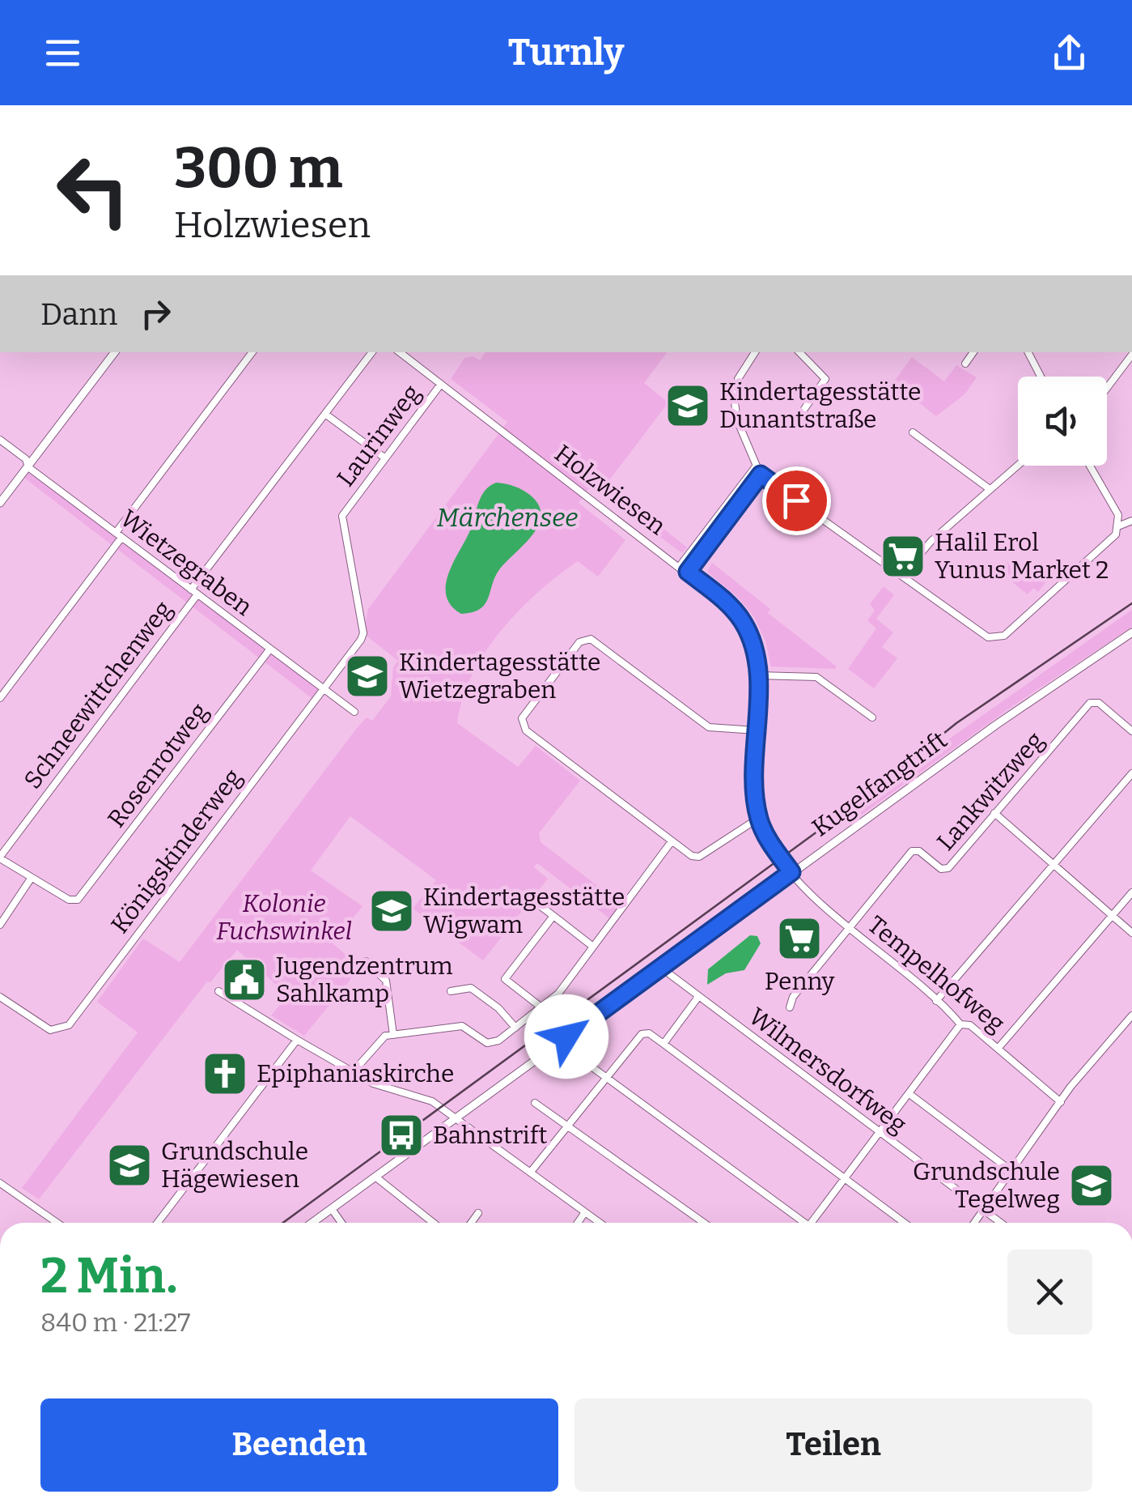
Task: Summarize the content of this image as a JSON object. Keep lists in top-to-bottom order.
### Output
{
  "streets": {
    "street": [
      "Laurinweg",
      "Holzwiesen",
      "Wietzegraben",
      "Schneewittchenweg",
      "Rosenrotweg",
      "Kugelfangtrift",
      "Lankwitzweg",
      "Königskinderweg",
      "Tempelhofweg",
      "Wilmersdorfweg"
    ]
  },
  "crossings": [
    ["Laurinweg", "Holzwiesen"],
    ["Laurinweg", "Wietzegraben"],
    ["Laurinweg", "Königskinderweg"],
    ["Holzwiesen", "Kugelfangtrift"],
    ["Holzwiesen", "Tempelhofweg"],
    ["Wietzegraben", "Schneewittchenweg"],
    ["Wietzegraben", "Rosenrotweg"],
    ["Wietzegraben", "Königskinderweg"],
    ["Kugelfangtrift", "Tempelhofweg"],
    ["Kugelfangtrift", "Wilmersdorfweg"],
    ["Lankwitzweg", "Tempelhofweg"]
  ],
  "water": ["Märchensee"],
  "parks": ["Kolonie Fuchswinkel"],
  "places": {
    "school or university": [
      "Kindertagesstätte Dunantstraße",
      "Kindertagesstätte Wietzegraben",
      "Kindertagesstätte Wigwam",
      "Grundschule Hägewiesen",
      "Grundschule Tegelweg"
    ],
    "supermarket": ["Halil Erol Yunus Market 2", "Penny"],
    "public building": ["Jugendzentrum Sahlkamp"],
    "church": ["Epiphaniaskirche"],
    "bus stop": ["Bahnstrift"]
  },
  "page": {
    "header": "Turnly",
    "turn": ["300 m", "Holzwiesen"],
    "then": "Dann",
    "heading": ["2 Min.", "840 m · 21:27"],
    "buttons": ["Beenden", "Teilen"]
  }
}
